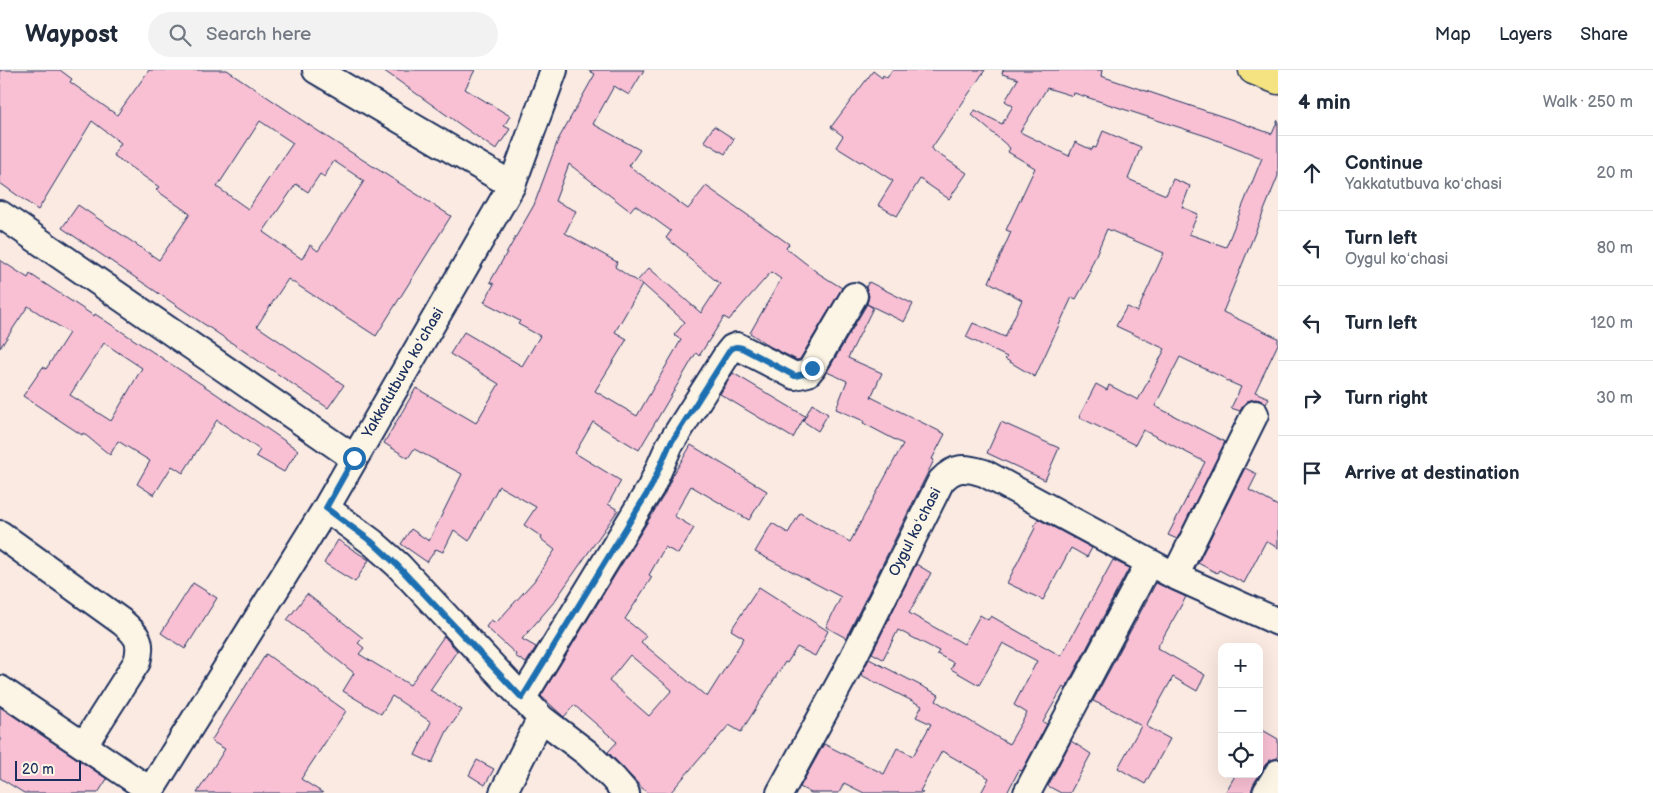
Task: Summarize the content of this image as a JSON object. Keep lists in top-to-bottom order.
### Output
{
  "streets": {
    "street": ["Yakkatutbuva koʻchasi", "Oygul koʻchasi"]
  },
  "scale_bar": "20 m",
  "page": {
    "header": "Waypost",
    "search": "Search here",
    "nav": ["Map", "Layers", "Share"],
    "heading": ["4 min", "Walk · 250 m"],
    "list": [
      ["Continue", "Yakkatutbuva koʻchasi", "20 m"],
      ["Turn left", "Oygul koʻchasi", "80 m"],
      ["Turn left", "120 m"],
      ["Turn right", "30 m"],
      "Arrive at destination"
    ],
    "map_buttons": ["+", "−"],
    "scale": "20 m"
  }
}
